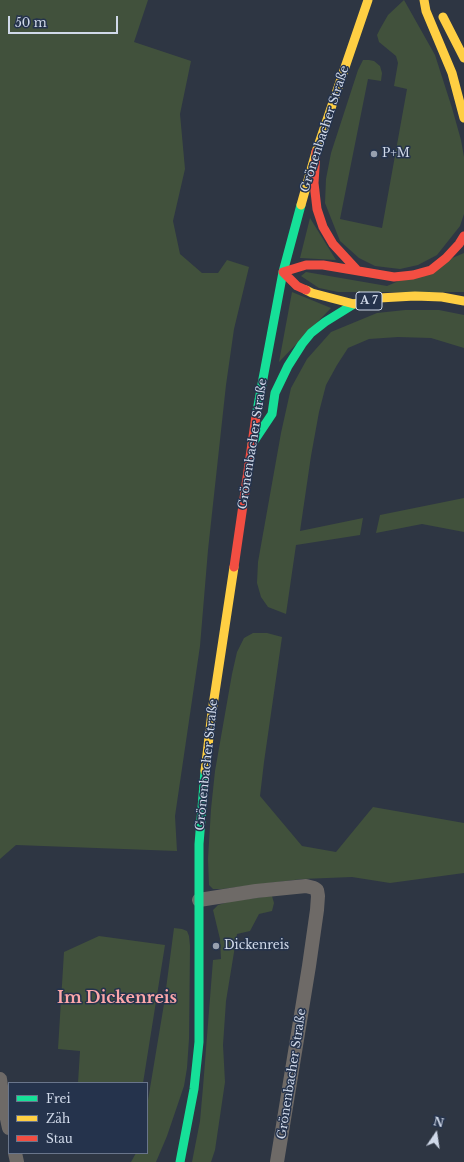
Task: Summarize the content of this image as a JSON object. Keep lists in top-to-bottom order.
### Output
{
  "streets": {
    "main road": ["Grönenbacher Straße", "A 7"]
  },
  "crossings": [
    ["Grönenbacher Straße", "A 7"]
  ],
  "districts": ["Im Dickenreis"],
  "places": ["P+M", "Dickenreis"],
  "legend": ["Frei", "Zäh", "Stau"],
  "scale_bar": "50 m",
  "north": "top"
}
